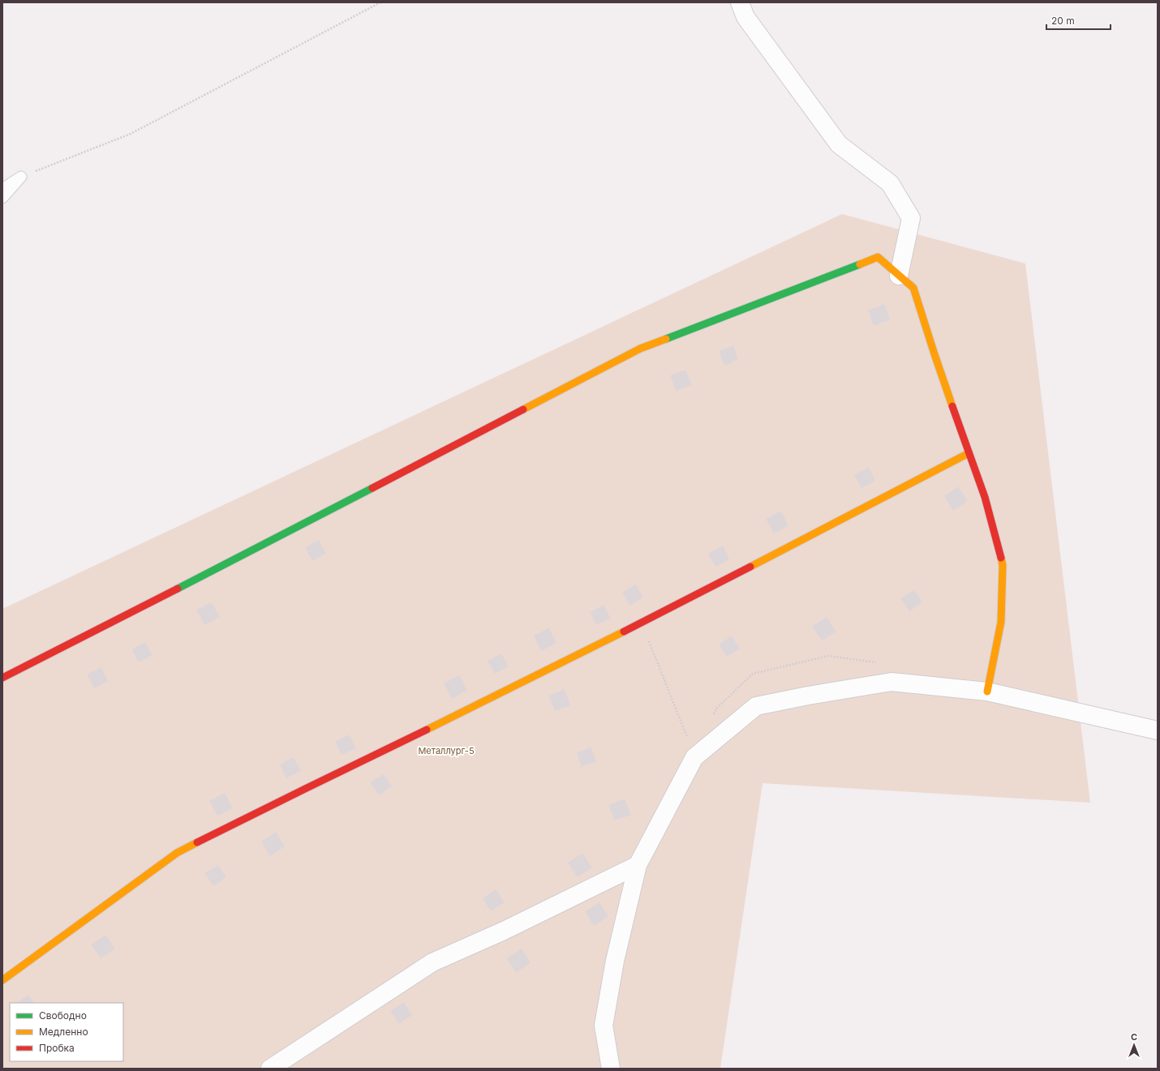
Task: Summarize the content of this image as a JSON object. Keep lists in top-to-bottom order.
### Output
{
  "parks": ["Металлург-5"],
  "legend": ["Свободно", "Медленно", "Пробка"],
  "scale_bar": "20 m",
  "north": "top"
}
